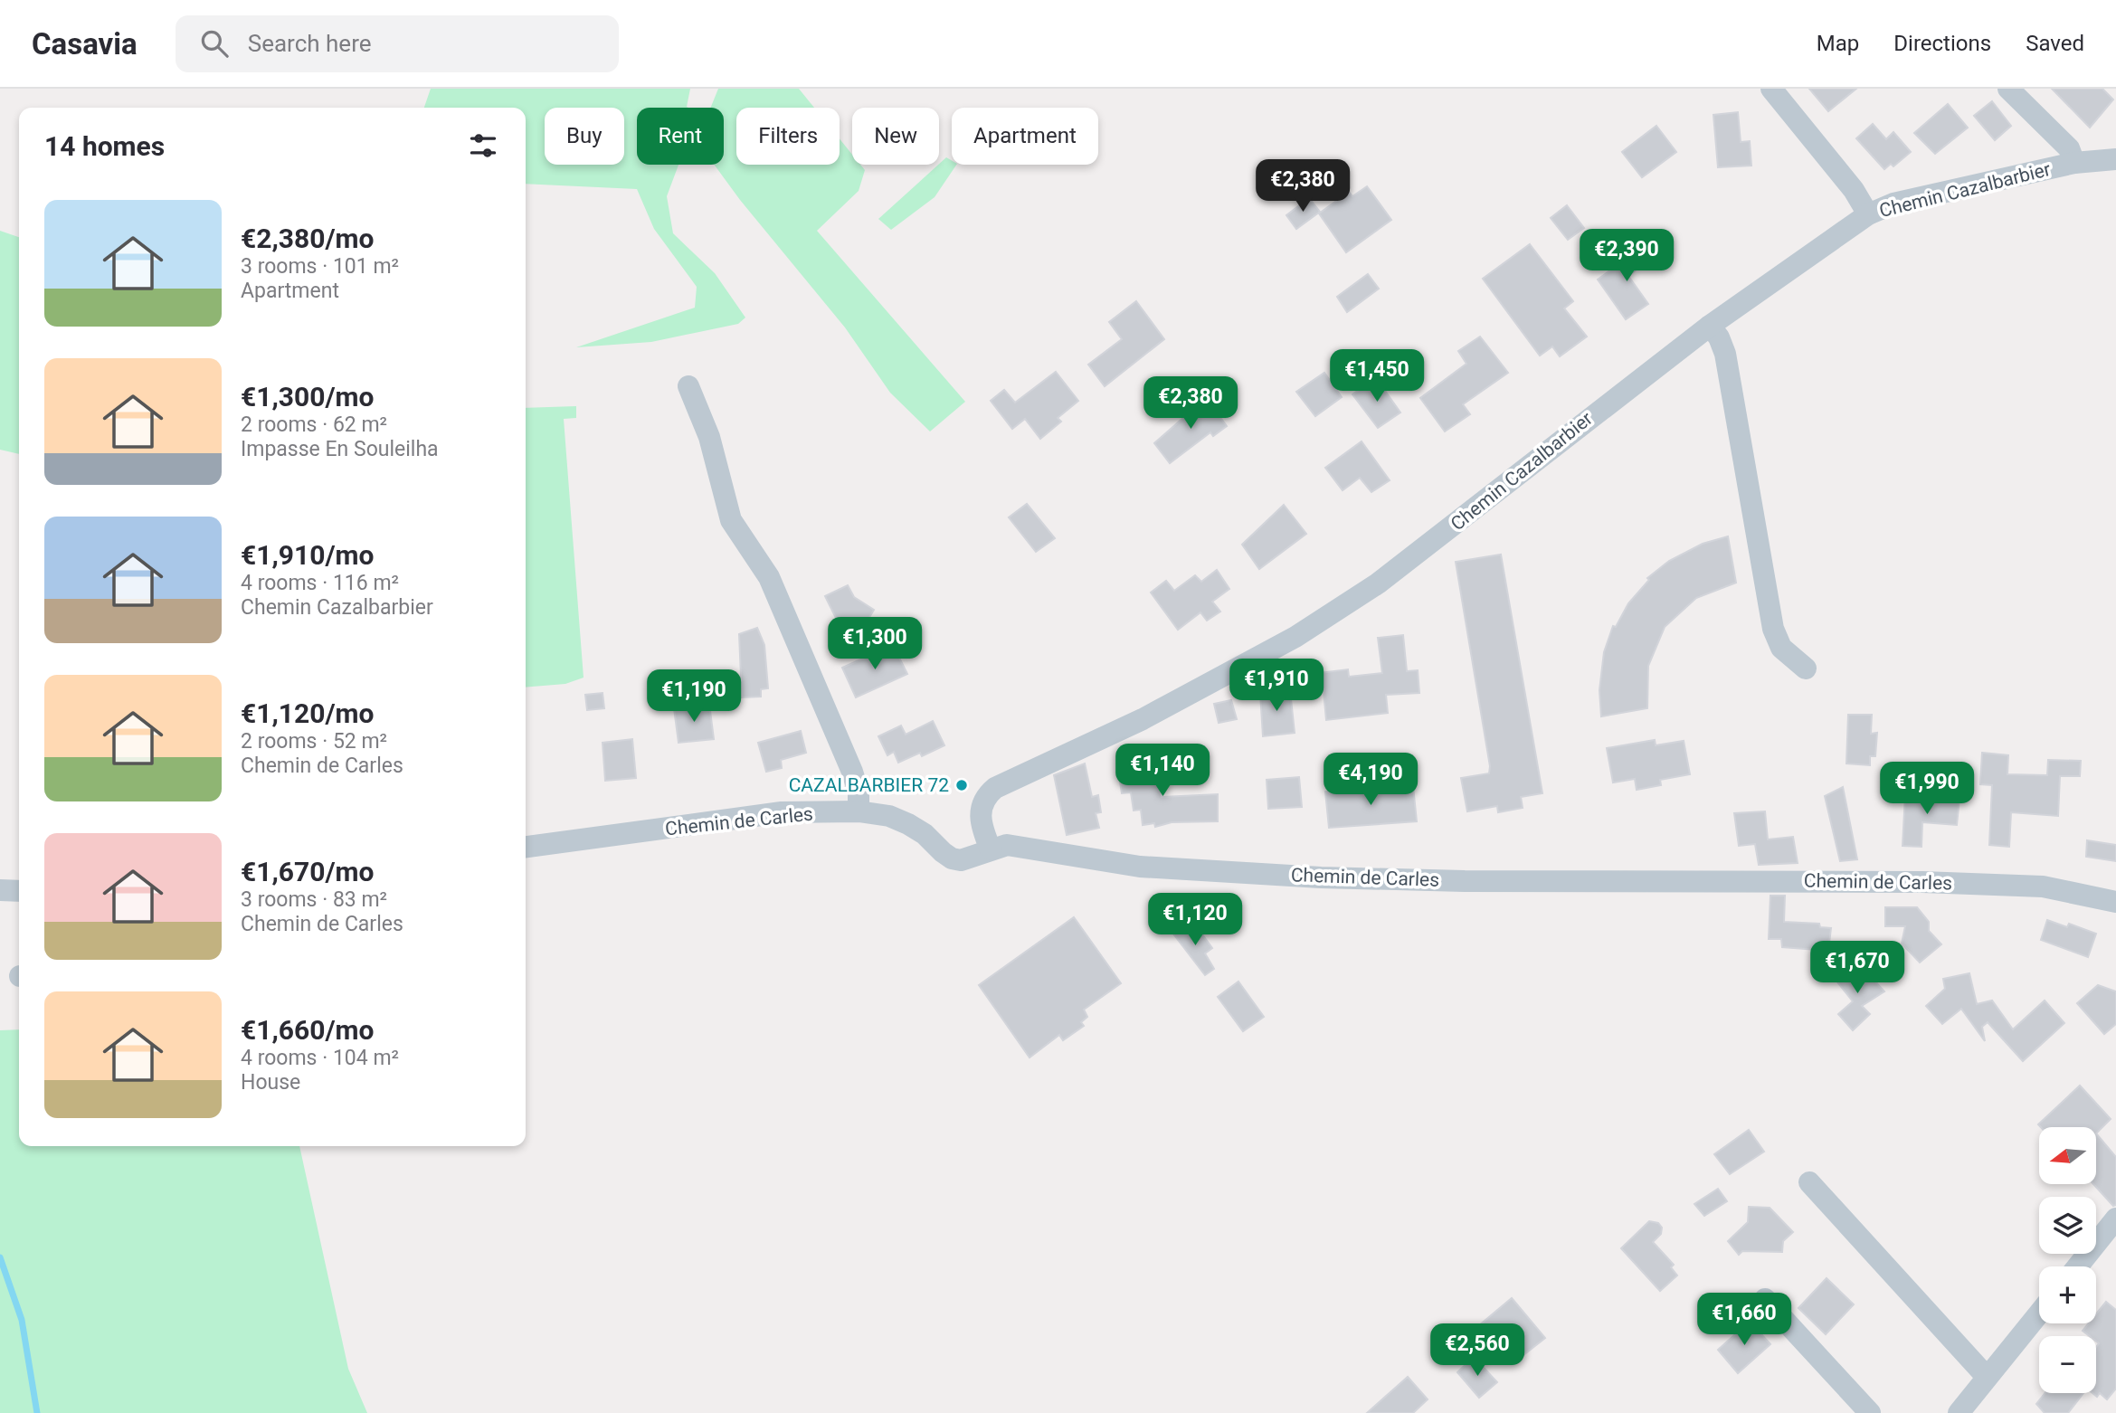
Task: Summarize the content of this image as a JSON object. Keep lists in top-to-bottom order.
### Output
{
  "streets": {
    "street": ["Chemin Cazalbarbier", "Chemin de Carles"]
  },
  "crossings": [
    ["Chemin Cazalbarbier", "Chemin de Carles"]
  ],
  "places": ["CAZALBARBIER 72"],
  "north": "left",
  "page": {
    "header": "Casavia",
    "search": "Search here",
    "nav": ["Map", "Directions", "Saved"],
    "chip": [
      "Buy",
      "Rent",
      "Filters",
      "New",
      "Apartment"
    ],
    "heading": "14 homes",
    "price": [
      "€2,380",
      "€2,390",
      "€1,450",
      "€2,380",
      "€1,300",
      "€1,910",
      "€1,190",
      "€1,140",
      "€4,190",
      "€1,990",
      "€1,120",
      "€1,670",
      "€1,660",
      "€2,560"
    ],
    "list": [
      {
        "name": "€2,380/mo",
        "note": "3 rooms · 101 m² · Apartment"
      },
      {
        "name": "€1,300/mo",
        "note": "2 rooms · 62 m² · Impasse En Souleilha"
      },
      {
        "name": "€1,910/mo",
        "note": "4 rooms · 116 m² · Chemin Cazalbarbier"
      },
      {
        "name": "€1,120/mo",
        "note": "2 rooms · 52 m² · Chemin de Carles"
      },
      {
        "name": "€1,670/mo",
        "note": "3 rooms · 83 m² · Chemin de Carles"
      },
      {
        "name": "€1,660/mo",
        "note": "4 rooms · 104 m² · House"
      }
    ],
    "map_buttons": ["+", "−"]
  }
}
